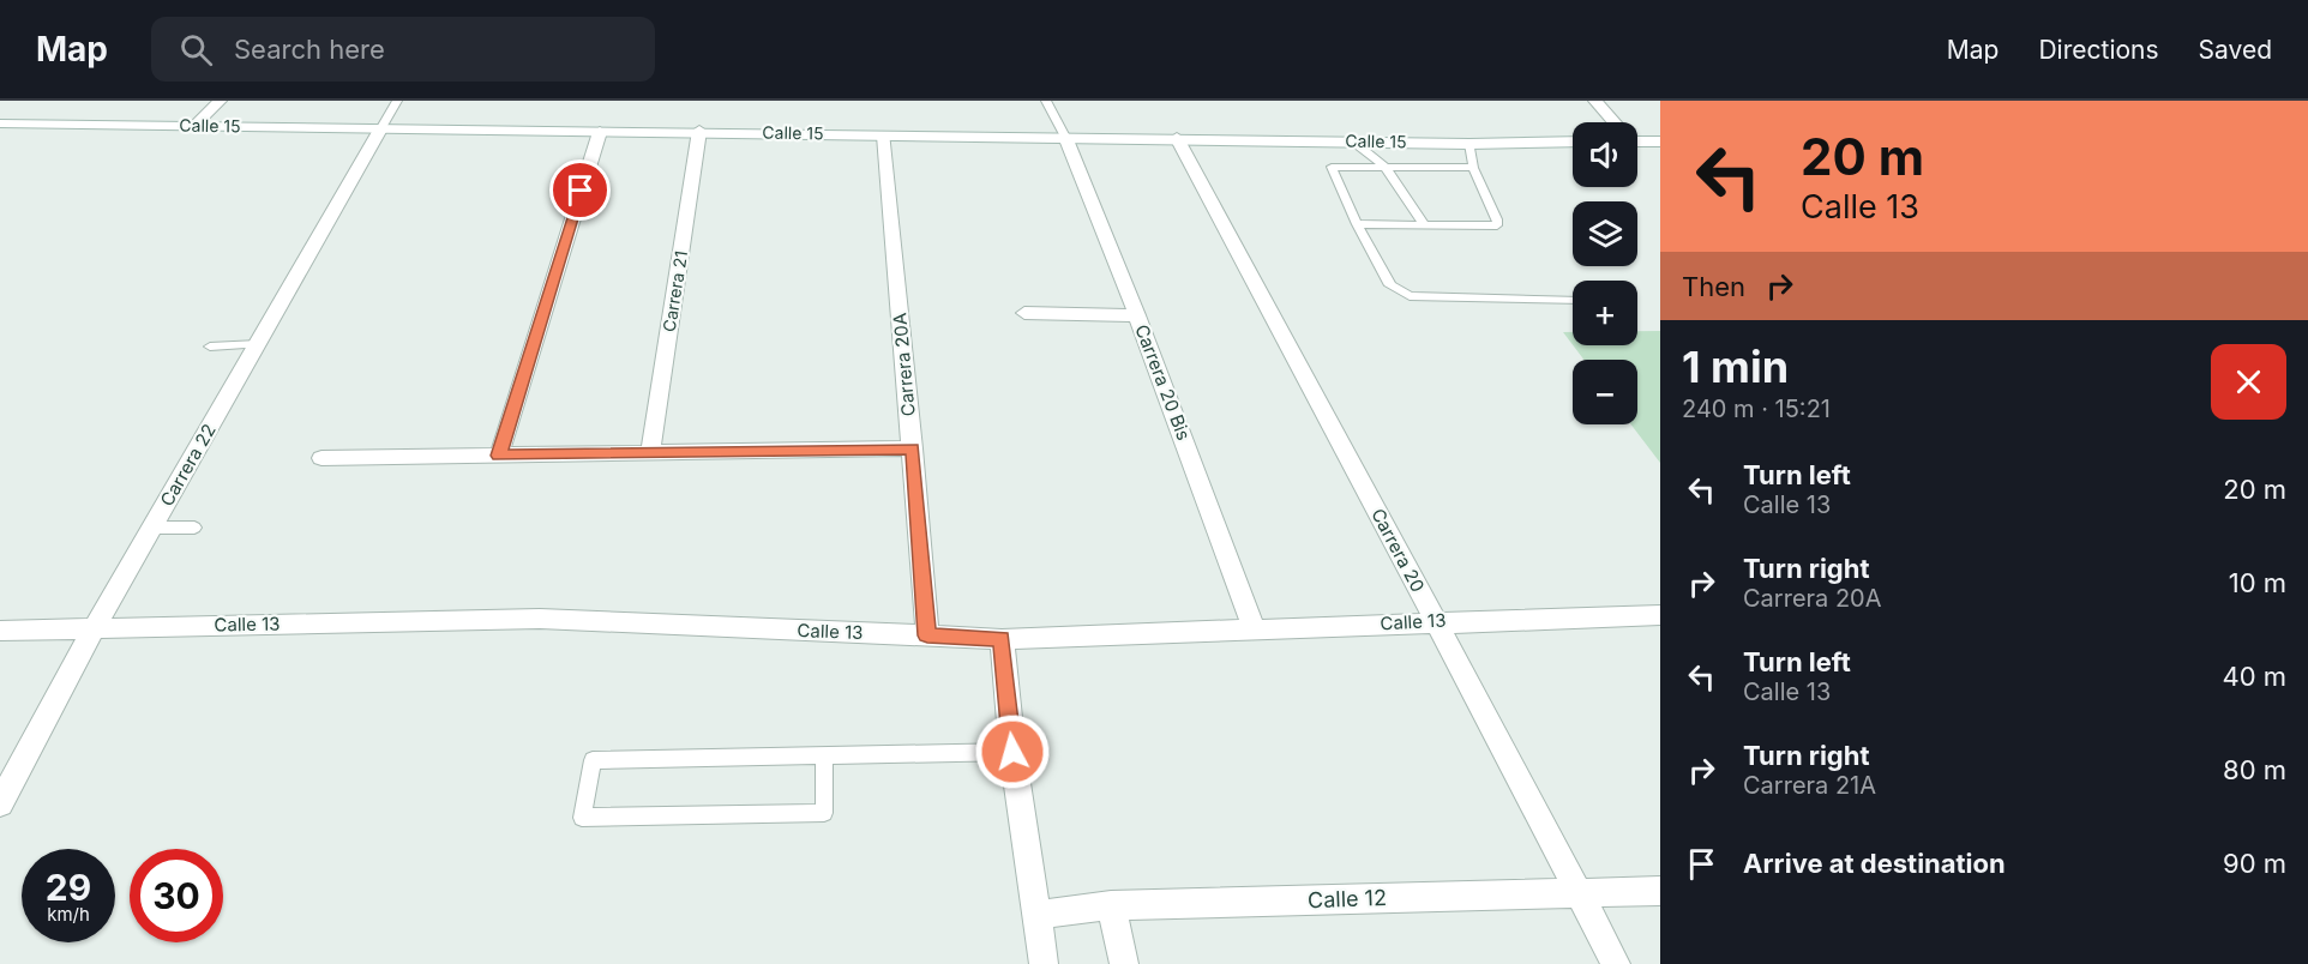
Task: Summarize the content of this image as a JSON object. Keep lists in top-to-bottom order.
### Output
{
  "streets": {
    "street": [
      "Calle 15",
      "Carrera 21",
      "Carrera 20A",
      "Carrera 20 Bis",
      "Carrera 22",
      "Carrera 20",
      "Calle 13",
      "Calle 12"
    ]
  },
  "crossings": [
    ["Calle 15", "Carrera 21"],
    ["Calle 15", "Carrera 20A"],
    ["Calle 15", "Carrera 20 Bis"],
    ["Calle 15", "Carrera 22"],
    ["Calle 15", "Carrera 20"],
    ["Carrera 20A", "Calle 13"],
    ["Carrera 20 Bis", "Calle 13"],
    ["Carrera 22", "Calle 13"],
    ["Carrera 20", "Calle 13"],
    ["Carrera 20", "Calle 12"]
  ],
  "page": {
    "header": "Map",
    "search": "Search here",
    "nav": ["Map", "Directions", "Saved"],
    "turn": ["20 m", "Calle 13"],
    "map_buttons": ["+", "−"],
    "then": "Then",
    "heading": ["1 min", "240 m · 15:21"],
    "list": [
      {
        "name": "Turn left",
        "note": "Calle 13",
        "value": "20 m"
      },
      {
        "name": "Turn right",
        "note": "Carrera 20A",
        "value": "10 m"
      },
      {
        "name": "Turn left",
        "note": "Calle 13",
        "value": "40 m"
      },
      {
        "name": "Turn right",
        "note": "Carrera 21A",
        "value": "80 m"
      },
      {
        "name": "Arrive at destination",
        "value": "90 m"
      }
    ],
    "speed": "29 km/h",
    "limit": "30"
  }
}
